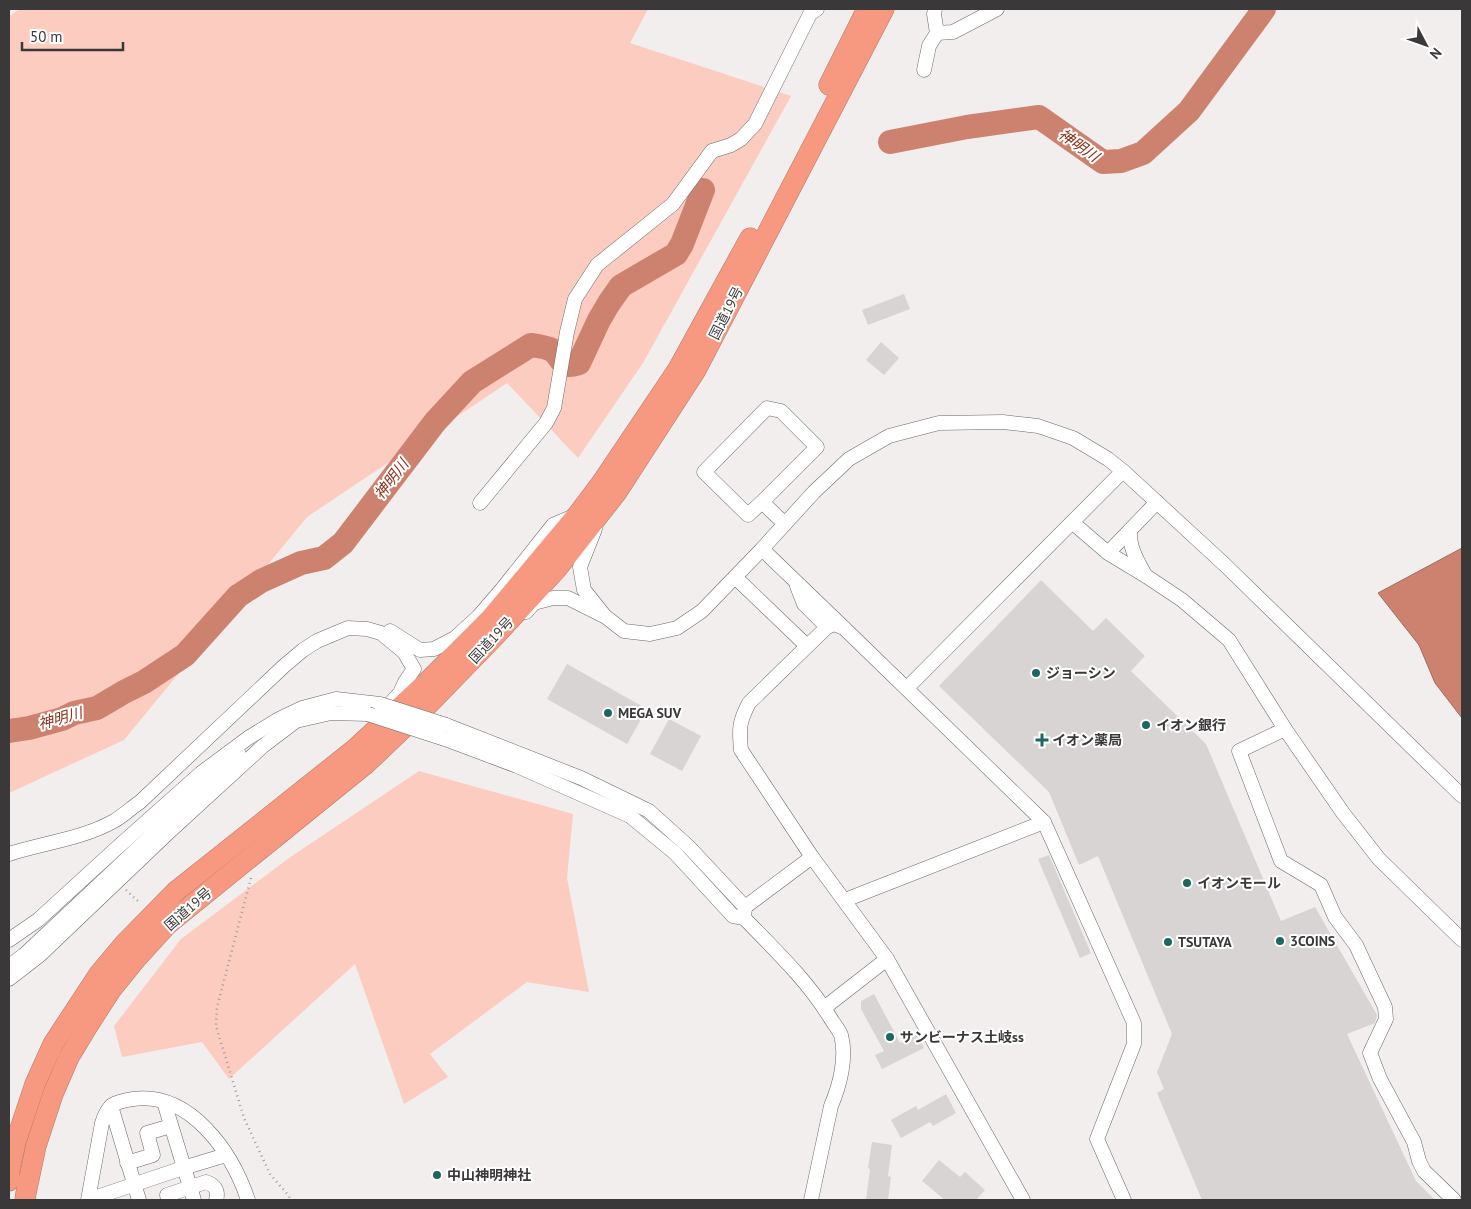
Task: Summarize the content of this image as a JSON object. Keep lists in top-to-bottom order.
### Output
{
  "streets": {
    "highway": ["国道19号"]
  },
  "water": ["神明川"],
  "places": {
    "other": [
      "ジョーシン",
      "MEGA SUV",
      "イオン銀行",
      "イオンモール",
      "3COINS",
      "TSUTAYA",
      "サンビーナス土岐ss",
      "中山神明神社"
    ],
    "health": ["イオン薬局"]
  },
  "scale_bar": "50 m",
  "north": "bottom right"
}
